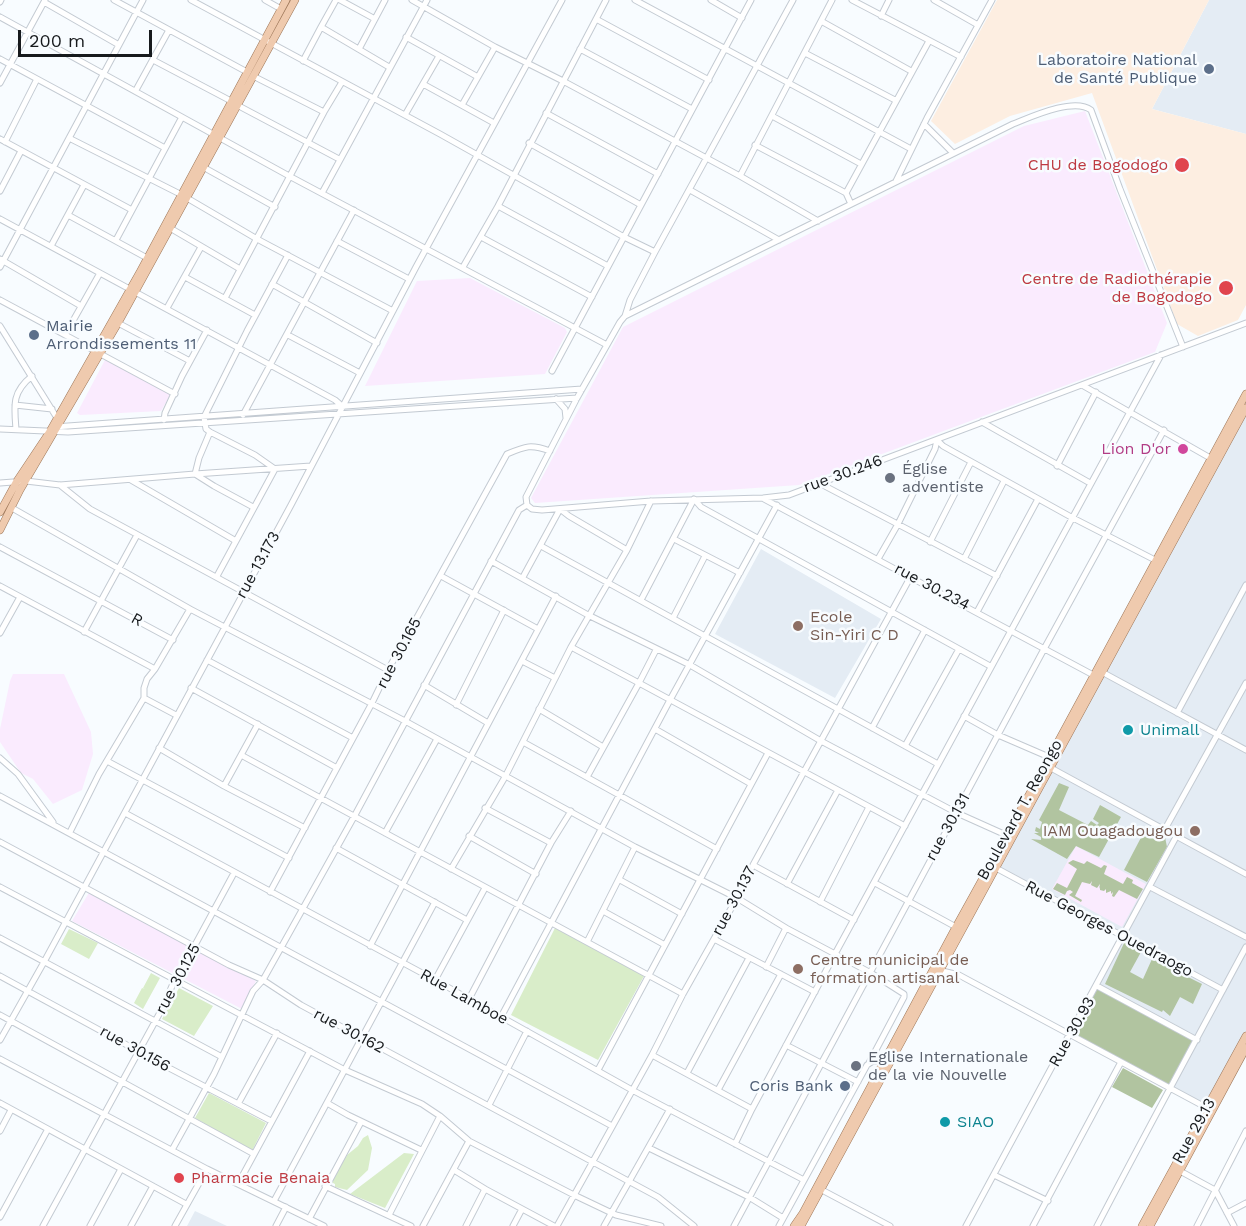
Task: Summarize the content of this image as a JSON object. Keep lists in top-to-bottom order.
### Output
{
  "streets": {
    "main road": ["Boulevard T. Reongo", "Rue 29.13"],
    "street": [
      "rue 30.246",
      "rue 13.173",
      "rue 30.234",
      "R",
      "rue 30.165",
      "rue 30.131",
      "rue 30.137",
      "Rue Georges Ouedraogo",
      "rue 30.125",
      "Rue Lamboe",
      "rue 30.162",
      "Rue 30.93",
      "rue 30.156"
    ]
  },
  "crossings": [
    ["rue 30.246", "rue 30.234"],
    ["rue 13.173", "Rue Lamboe"],
    ["rue 13.173", "rue 30.162"],
    ["rue 13.173", "rue 30.156"],
    ["rue 30.234", "Boulevard T. Reongo"],
    ["rue 30.234", "rue 30.131"],
    ["rue 30.234", "rue 30.137"],
    ["rue 30.165", "Rue Lamboe"],
    ["Boulevard T. Reongo", "Rue Georges Ouedraogo"],
    ["rue 30.131", "Rue Lamboe"],
    ["rue 30.137", "Rue Lamboe"],
    ["rue 30.137", "rue 30.162"],
    ["Rue Georges Ouedraogo", "Rue 30.93"],
    ["rue 30.125", "Rue Lamboe"],
    ["rue 30.125", "rue 30.162"],
    ["rue 30.125", "rue 30.156"]
  ],
  "places": [
    "Laboratoire National de Santé Publique",
    "CHU de Bogodogo",
    "Centre de Radiothérapie de Bogodogo",
    "Mairie Arrondissements 11",
    "Lion D'or",
    "Église adventiste",
    "Ecole Sin-Yiri C D",
    "Unimall",
    "IAM Ouagadougou",
    "Centre municipal de formation artisanal",
    "Eglise Internationale de la vie Nouvelle",
    "Coris Bank",
    "SIAO",
    "Pharmacie Benaia"
  ],
  "scale_bar": "200 m"
}
